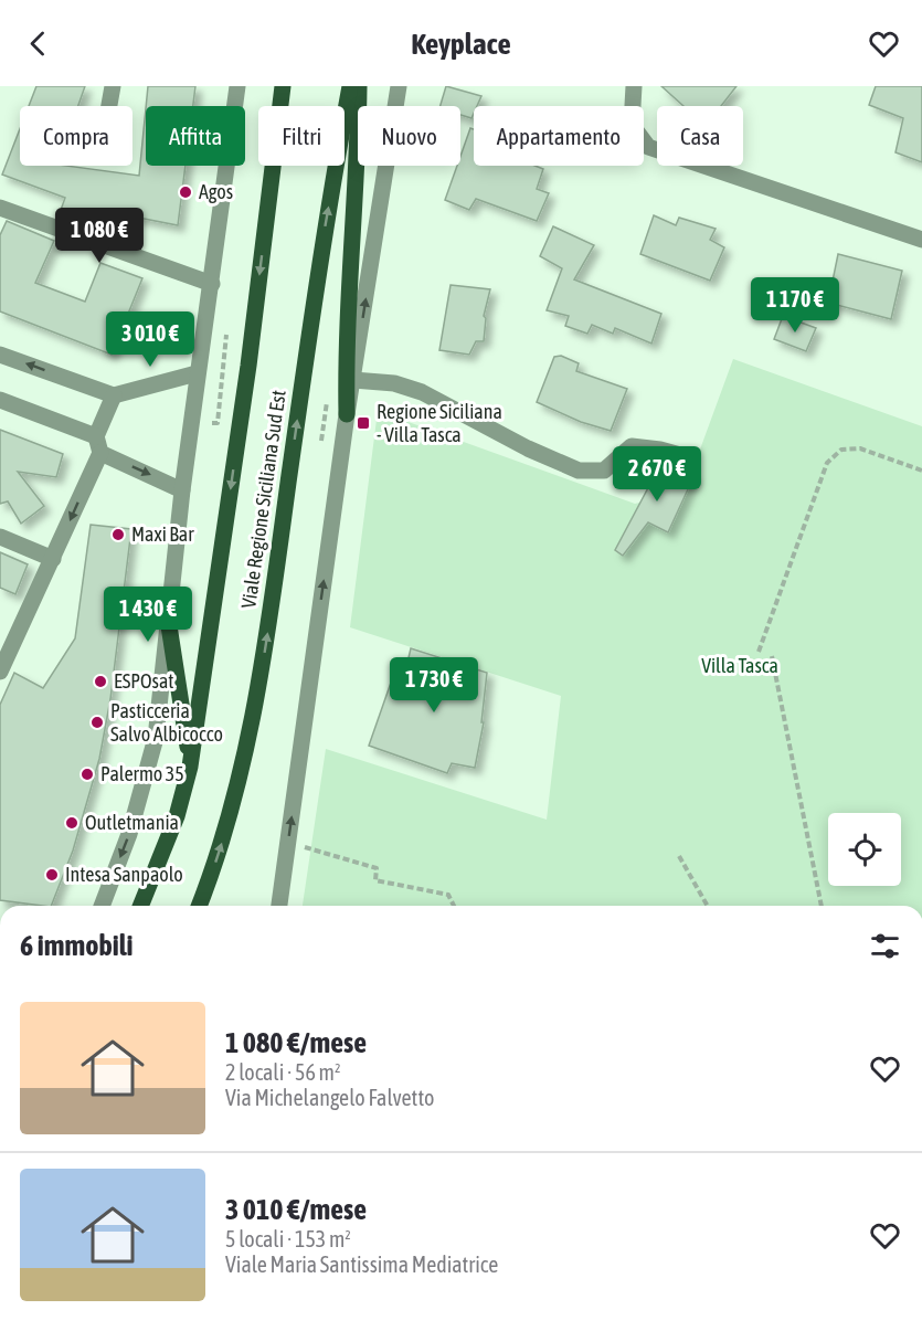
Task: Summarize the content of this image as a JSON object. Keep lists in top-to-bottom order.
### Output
{
  "streets": {
    "main road": ["Viale Regione Siciliana Sud Est"]
  },
  "parks": ["Villa Tasca"],
  "places": {
    "other": [
      "Agos",
      "Maxi Bar",
      "ESPOsat",
      "Pasticceria Salvo Albicocco",
      "Palermo 35",
      "Outletmania",
      "Intesa Sanpaolo"
    ],
    "transit": ["Regione Siciliana - Villa Tasca"]
  },
  "page": {
    "header": "Keyplace",
    "chip": [
      "Compra",
      "Affitta",
      "Filtri",
      "Nuovo",
      "Appartamento",
      "Casa"
    ],
    "price": [
      "1 080 €",
      "1 170 €",
      "3 010 €",
      "2 670 €",
      "1 430 €",
      "1 730 €"
    ],
    "heading": "6 immobili",
    "list": [
      {
        "name": "1 080 €/mese",
        "note": "2 locali · 56 m² · Via Michelangelo Falvetto"
      },
      {
        "name": "3 010 €/mese",
        "note": "5 locali · 153 m² · Viale Maria Santissima Mediatrice"
      }
    ]
  }
}
